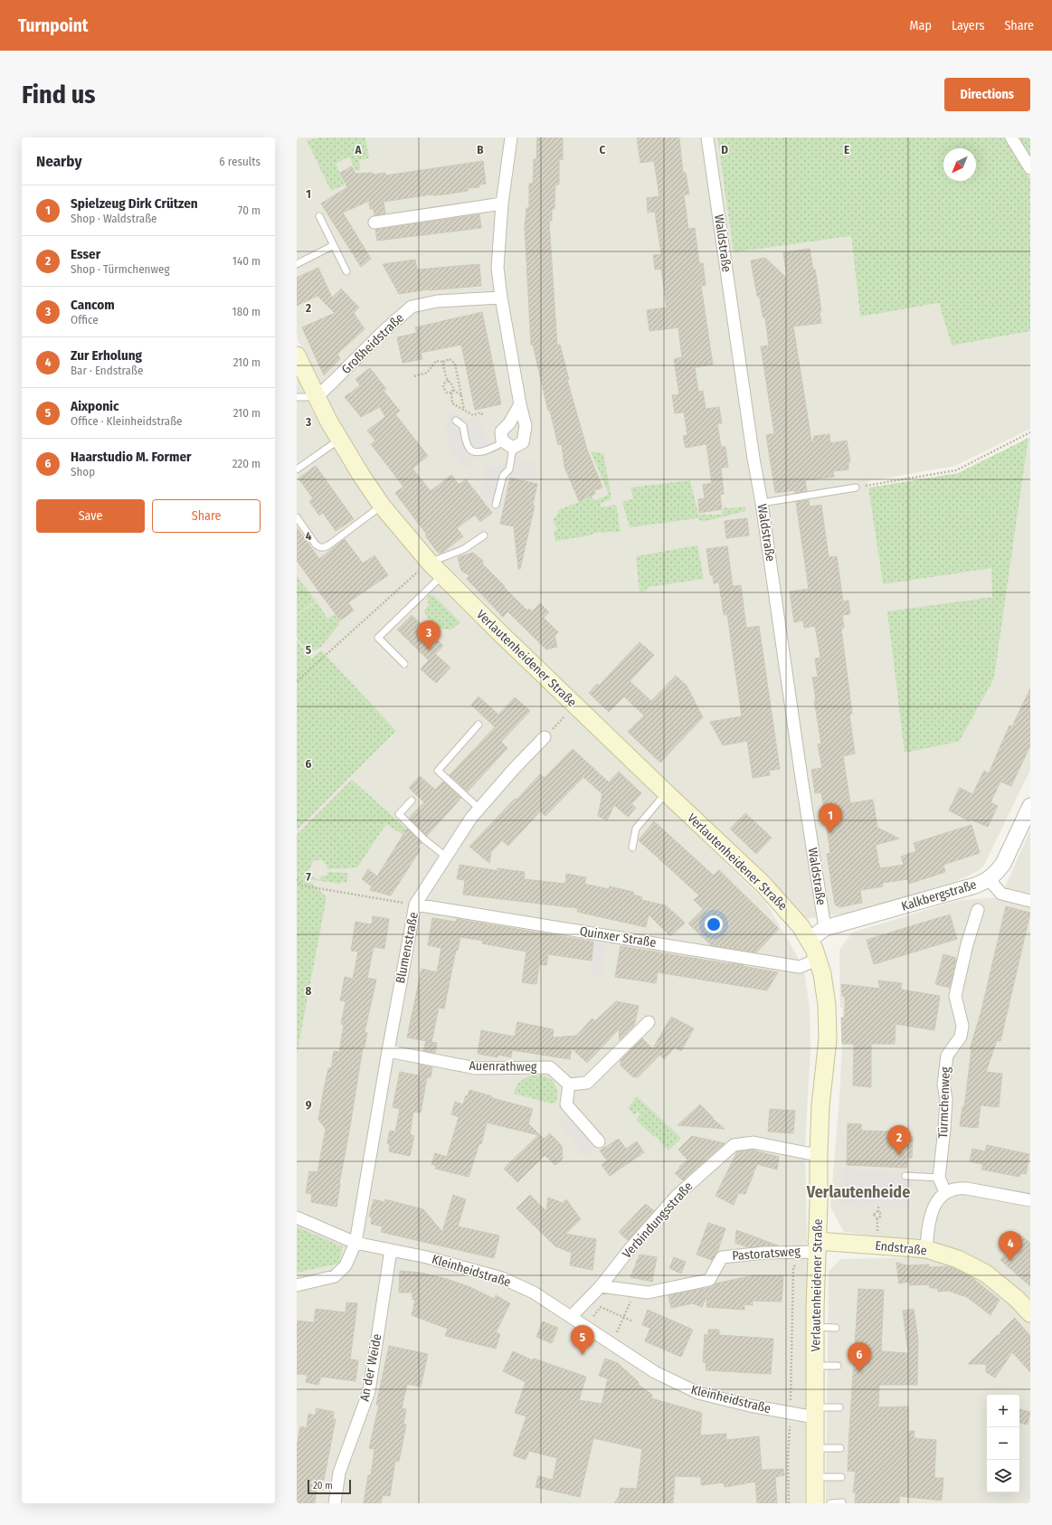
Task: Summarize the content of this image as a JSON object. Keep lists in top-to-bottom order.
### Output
{
  "streets": {
    "main road": ["Verlautenheidener Straße", "Endstraße"],
    "street": [
      "Waldstraße",
      "Großheidstraße",
      "Kalkbergstraße",
      "Quinxer Straße",
      "Blumenstraße",
      "Auenrathweg",
      "Türmchenweg",
      "Verbindungsstraße",
      "Pastoratsweg",
      "Kleinheidstraße",
      "An der Weide"
    ]
  },
  "crossings": [
    ["Waldstraße", "Kalkbergstraße"],
    ["Großheidstraße", "Verlautenheidener Straße"],
    ["Verlautenheidener Straße", "Kalkbergstraße"],
    ["Verlautenheidener Straße", "Quinxer Straße"],
    ["Verlautenheidener Straße", "Verbindungsstraße"],
    ["Verlautenheidener Straße", "Endstraße"],
    ["Verlautenheidener Straße", "Pastoratsweg"],
    ["Verlautenheidener Straße", "Kleinheidstraße"],
    ["Quinxer Straße", "Blumenstraße"],
    ["Blumenstraße", "Auenrathweg"],
    ["Blumenstraße", "Kleinheidstraße"],
    ["Verbindungsstraße", "Pastoratsweg"],
    ["Verbindungsstraße", "Kleinheidstraße"],
    ["Endstraße", "Pastoratsweg"],
    ["Kleinheidstraße", "An der Weide"]
  ],
  "districts": ["Verlautenheide"],
  "scale_bar": "20 m",
  "north": "bottom left",
  "page": {
    "header": "Turnpoint",
    "nav": ["Map", "Layers", "Share"],
    "buttons": [
      "Directions",
      ["Save", "Share"]
    ],
    "title": "Find us",
    "heading": ["Nearby", "6 results"],
    "list": [
      {
        "mark": "1",
        "name": "Spielzeug Dirk Crützen",
        "note": "Shop · Waldstraße",
        "value": "70 m"
      },
      {
        "mark": "2",
        "name": "Esser",
        "note": "Shop · Türmchenweg",
        "value": "140 m"
      },
      {
        "mark": "3",
        "name": "Cancom",
        "note": "Office",
        "value": "180 m"
      },
      {
        "mark": "4",
        "name": "Zur Erholung",
        "note": "Bar · Endstraße",
        "value": "210 m"
      },
      {
        "mark": "5",
        "name": "Aixponic",
        "note": "Office · Kleinheidstraße",
        "value": "210 m"
      },
      {
        "mark": "6",
        "name": "Haarstudio M. Former",
        "note": "Shop",
        "value": "220 m"
      }
    ],
    "pins": [
      "3",
      "1",
      "2",
      "4",
      "5",
      "6"
    ],
    "map_buttons": ["+", "−"],
    "scale": "20 m"
  },
  "grid": {
    "columns": [
      "A",
      "B",
      "C",
      "D",
      "E"
    ],
    "rows": [
      "1",
      "2",
      "3",
      "4",
      "5",
      "6",
      "7",
      "8",
      "9"
    ]
  }
}
